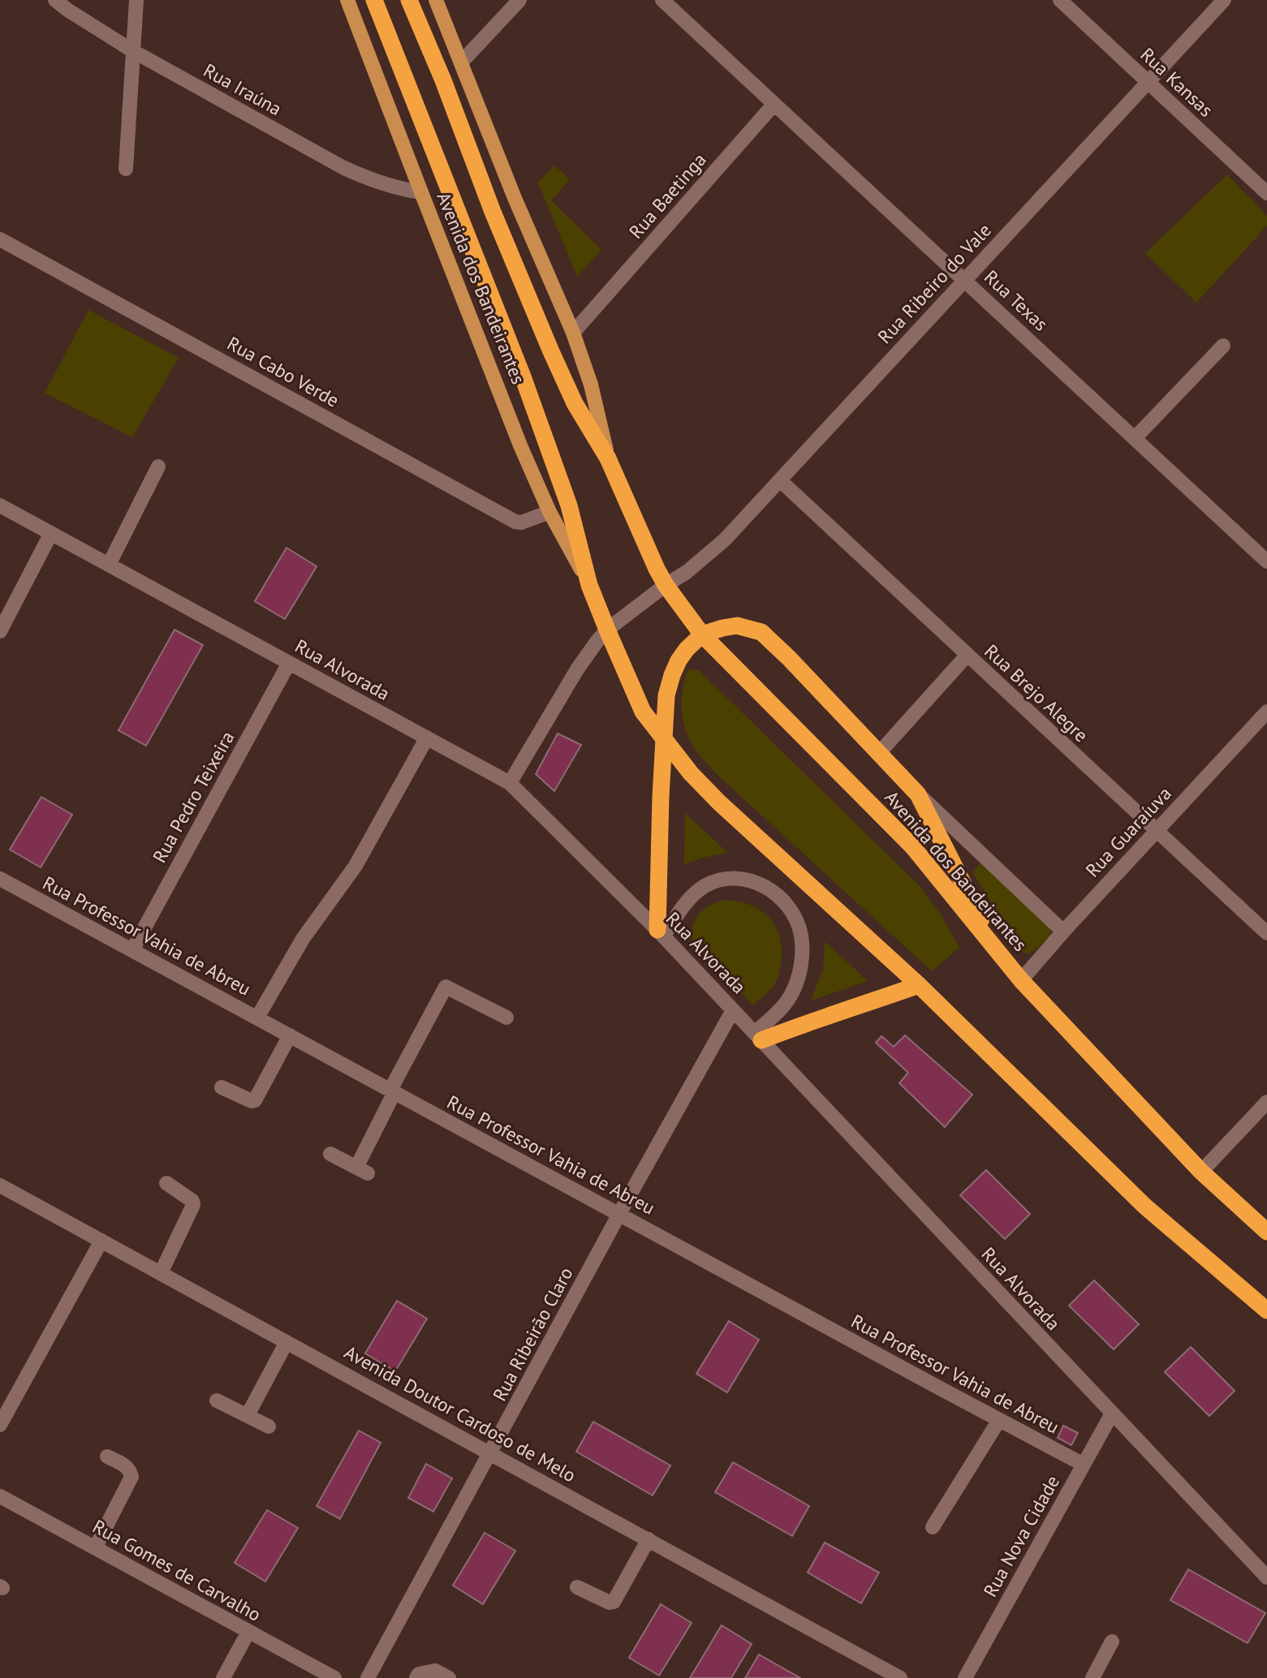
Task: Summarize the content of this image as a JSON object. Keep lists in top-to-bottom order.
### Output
{
  "streets": {
    "highway": ["Avenida dos Bandeirantes"],
    "street": [
      "Rua Kansas",
      "Rua Iraúna",
      "Rua Baetinga",
      "Rua Ribeiro do Vale",
      "Rua Texas",
      "Rua Cabo Verde",
      "Rua Alvorada",
      "Rua Brejo Alegre",
      "Rua Pedro Teixeira",
      "Rua Guaraíuva",
      "Rua Professor Vahia de Abreu",
      "Rua Ribeirão Claro",
      "Avenida Doutor Cardoso de Melo",
      "Rua Nova Cidade",
      "Rua Gomes de Carvalho"
    ]
  },
  "crossings": [
    ["Rua Kansas", "Rua Ribeiro do Vale"],
    ["Rua Iraúna", "Avenida dos Bandeirantes"],
    ["Rua Baetinga", "Avenida dos Bandeirantes"],
    ["Rua Baetinga", "Rua Texas"],
    ["Rua Ribeiro do Vale", "Avenida dos Bandeirantes"],
    ["Rua Ribeiro do Vale", "Rua Texas"],
    ["Rua Ribeiro do Vale", "Rua Brejo Alegre"],
    ["Avenida dos Bandeirantes", "Rua Cabo Verde"],
    ["Avenida dos Bandeirantes", "Rua Guaraíuva"],
    ["Rua Alvorada", "Rua Pedro Teixeira"],
    ["Rua Alvorada", "Rua Ribeirão Claro"],
    ["Rua Alvorada", "Rua Nova Cidade"],
    ["Rua Brejo Alegre", "Rua Guaraíuva"],
    ["Rua Pedro Teixeira", "Rua Professor Vahia de Abreu"],
    ["Rua Professor Vahia de Abreu", "Rua Ribeirão Claro"],
    ["Rua Professor Vahia de Abreu", "Rua Nova Cidade"],
    ["Rua Ribeirão Claro", "Avenida Doutor Cardoso de Melo"]
  ]
}
